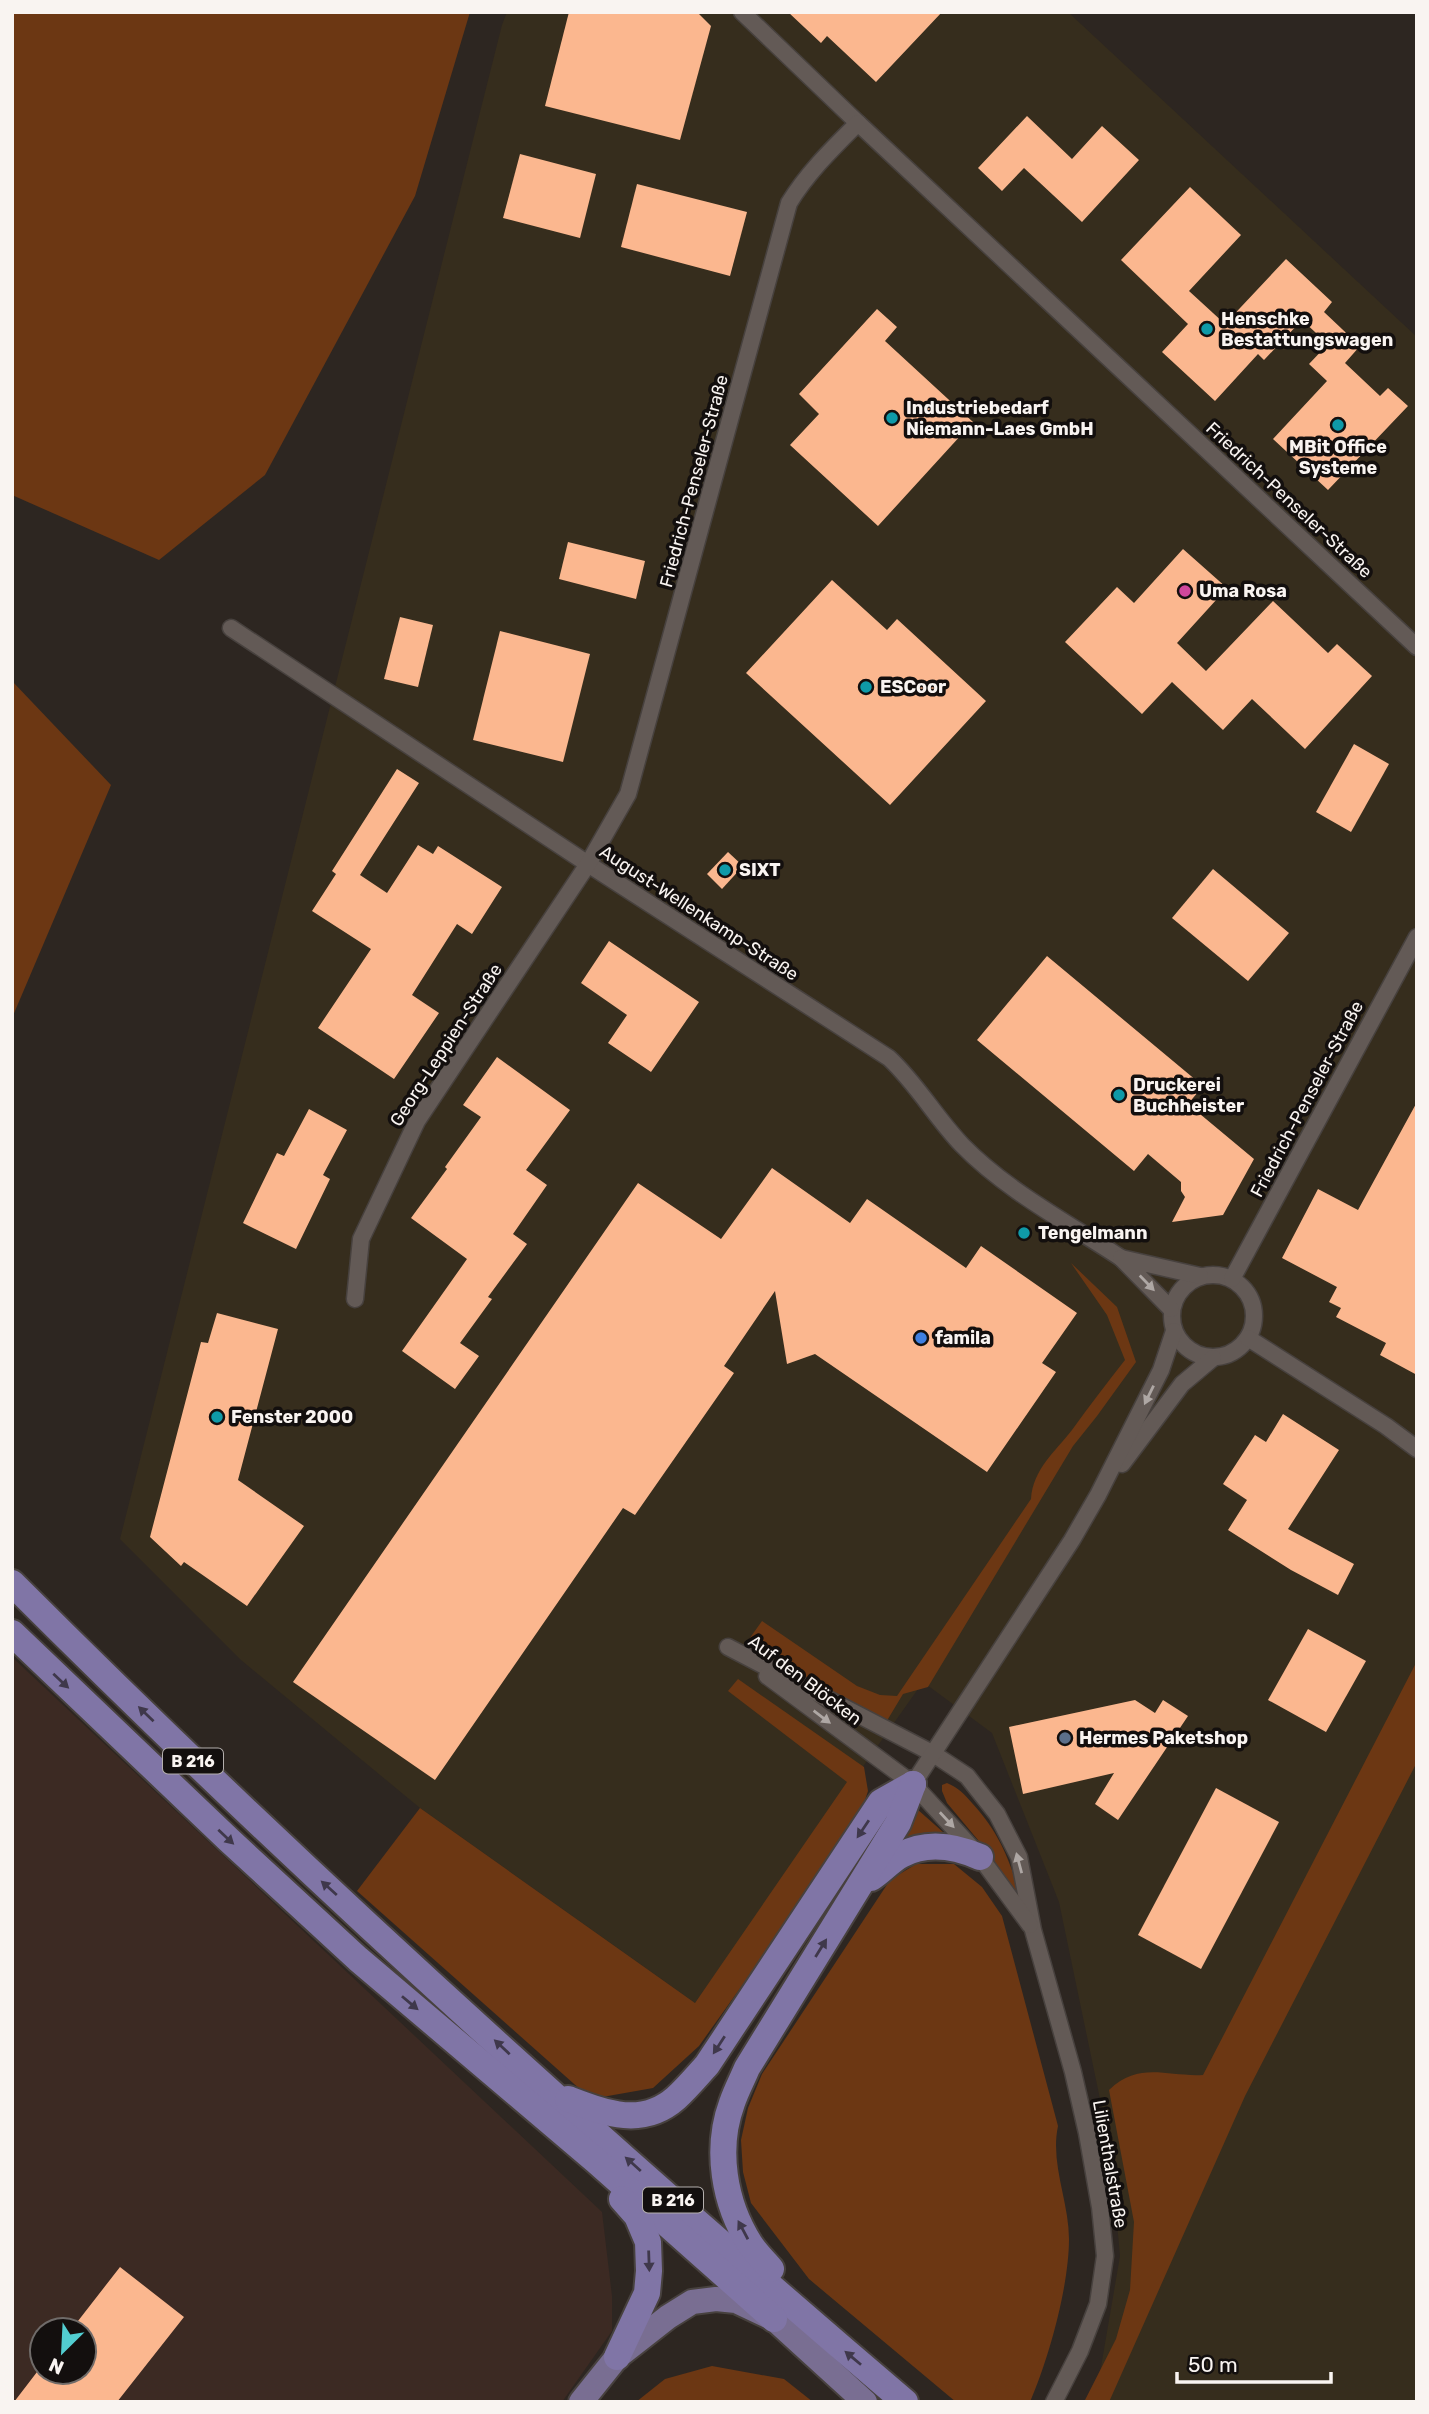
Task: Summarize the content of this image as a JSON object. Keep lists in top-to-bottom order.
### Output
{
  "streets": {
    "highway": ["B 216"],
    "street": [
      "Friedrich-Penseler-Straße",
      "August-Wellenkamp-Straße",
      "Georg-Leppien-Straße",
      "Auf den Blöcken",
      "Lilienthalstraße"
    ]
  },
  "crossings": [
    ["Friedrich-Penseler-Straße", "August-Wellenkamp-Straße"],
    ["Friedrich-Penseler-Straße", "Georg-Leppien-Straße"],
    ["August-Wellenkamp-Straße", "Georg-Leppien-Straße"],
    ["Auf den Blöcken", "Lilienthalstraße"]
  ],
  "places": [
    "Henschke Bestattungswagen",
    "Industriebedarf Niemann-Laes GmbH",
    "MBit Office Systeme",
    "Uma Rosa",
    "ESCoor",
    "SIXT",
    "Druckerei Buchheister",
    "Tengelmann",
    "famila",
    "Fenster 2000",
    "Hermes Paketshop"
  ],
  "scale_bar": "50 m",
  "north": "bottom left"
}
